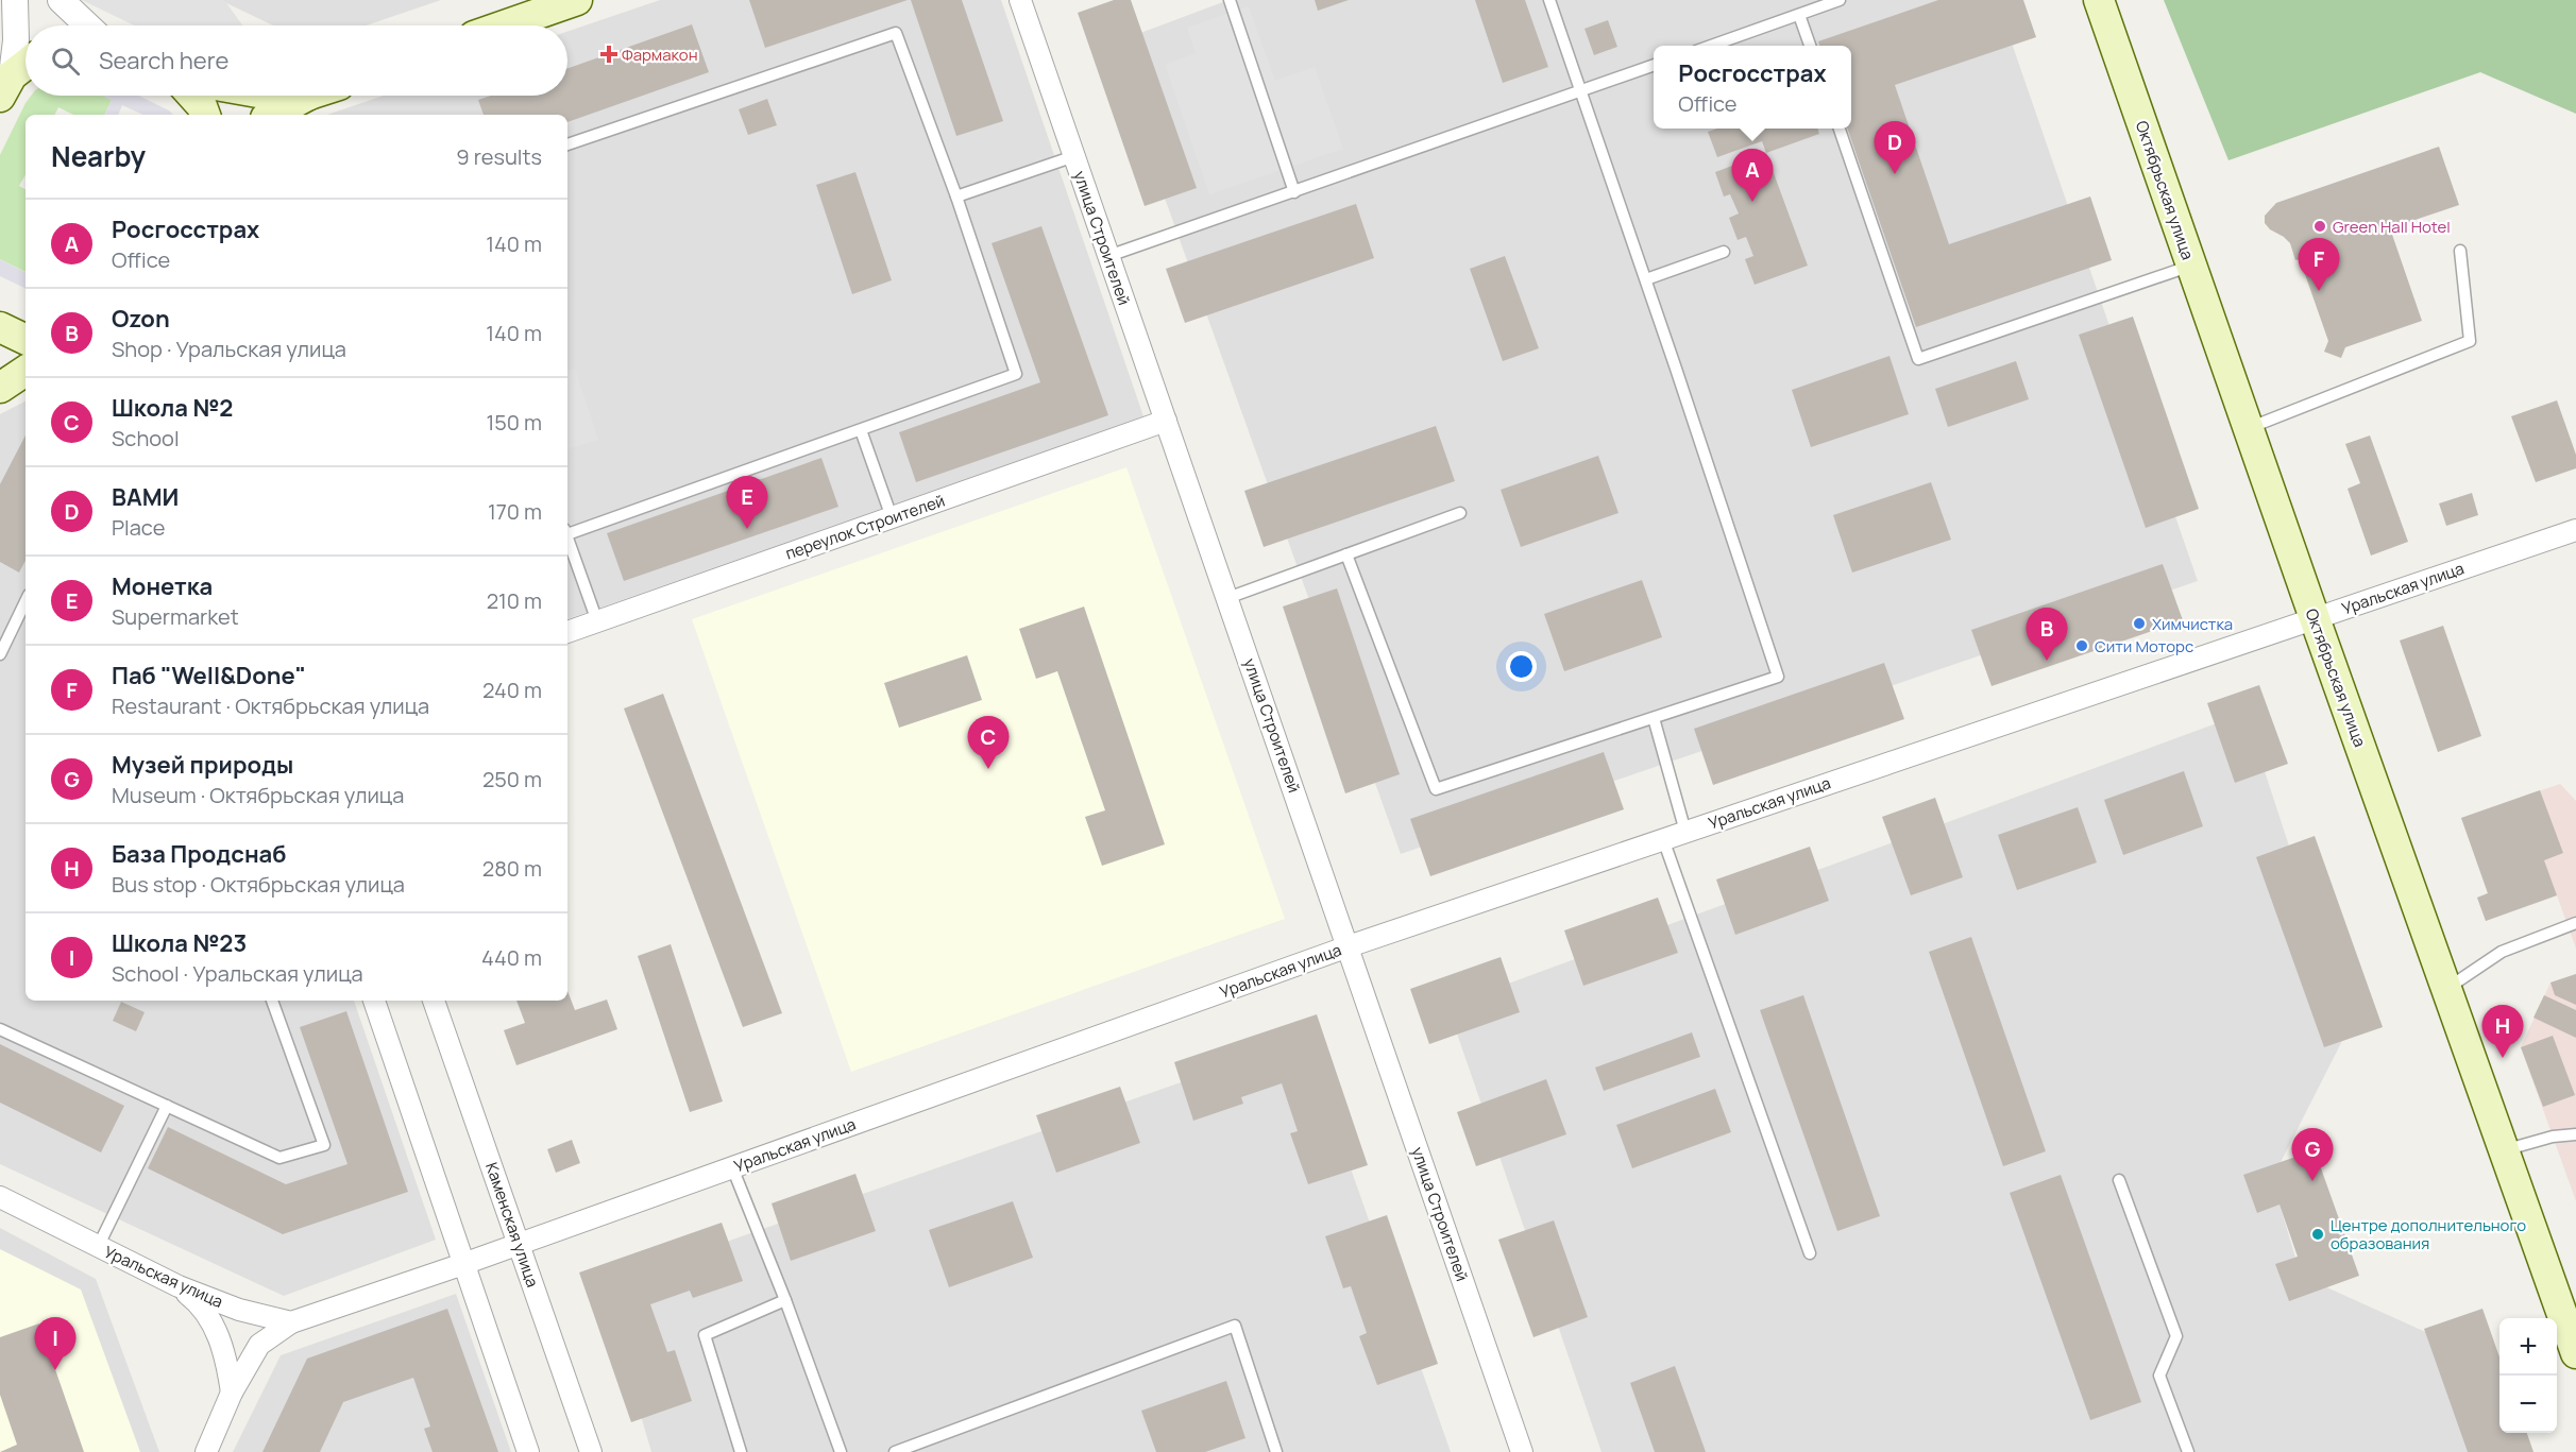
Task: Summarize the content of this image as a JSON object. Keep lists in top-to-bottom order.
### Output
{
  "streets": {
    "main road": ["Октябрьская улица"],
    "street": [
      "улица Строителей",
      "переулок Строителей",
      "Уральская улица",
      "Каменская улица"
    ]
  },
  "crossings": [
    ["Октябрьская улица", "Уральская улица"],
    ["улица Строителей", "переулок Строителей"],
    ["улица Строителей", "Уральская улица"],
    ["Уральская улица", "Каменская улица"]
  ],
  "places": {
    "health": ["Фармакон"],
    "other": [
      "Green Hall Hotel",
      "Химчистка",
      "Сити Моторс",
      "Центре дополнительного образования"
    ]
  },
  "page": {
    "search": "Search here",
    "popup": ["Росгосстрах", "Office"],
    "heading": ["Nearby", "9 results"],
    "pins": [
      "D",
      "A",
      "F",
      "E",
      "B",
      "C",
      "H",
      "G",
      "I"
    ],
    "list": [
      {
        "mark": "A",
        "name": "Росгосстрах",
        "note": "Office",
        "value": "140 m"
      },
      {
        "mark": "B",
        "name": "Ozon",
        "note": "Shop · Уральская улица",
        "value": "140 m"
      },
      {
        "mark": "C",
        "name": "Школа №2",
        "note": "School",
        "value": "150 m"
      },
      {
        "mark": "D",
        "name": "ВАМИ",
        "note": "Place",
        "value": "170 m"
      },
      {
        "mark": "E",
        "name": "Монетка",
        "note": "Supermarket",
        "value": "210 m"
      },
      {
        "mark": "F",
        "name": "Паб \"Well&Done\"",
        "note": "Restaurant · Октябрьская улица",
        "value": "240 m"
      },
      {
        "mark": "G",
        "name": "Музей природы",
        "note": "Museum · Октябрьская улица",
        "value": "250 m"
      },
      {
        "mark": "H",
        "name": "База Продснаб",
        "note": "Bus stop · Октябрьская улица",
        "value": "280 m"
      },
      {
        "mark": "I",
        "name": "Школа №23",
        "note": "School · Уральская улица",
        "value": "440 m"
      }
    ],
    "map_buttons": ["+", "−"]
  }
}
